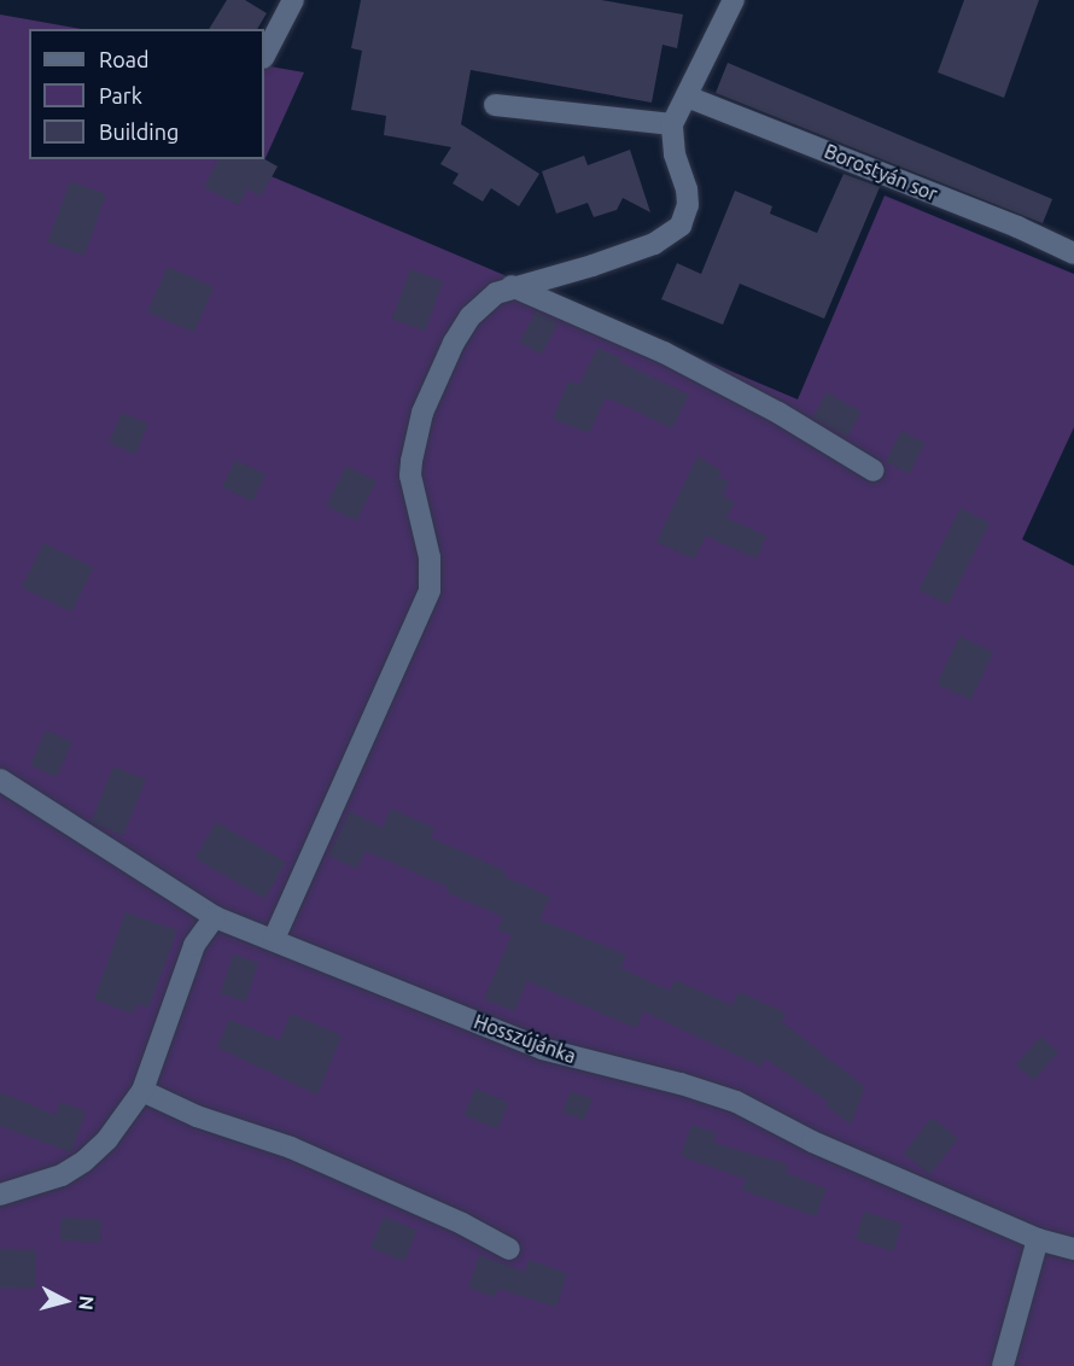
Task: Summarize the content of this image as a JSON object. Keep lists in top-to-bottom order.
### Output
{
  "streets": {
    "street": ["Borostyán sor", "Hosszújánka"]
  },
  "legend": ["Road", "Park", "Building"],
  "north": "right"
}
